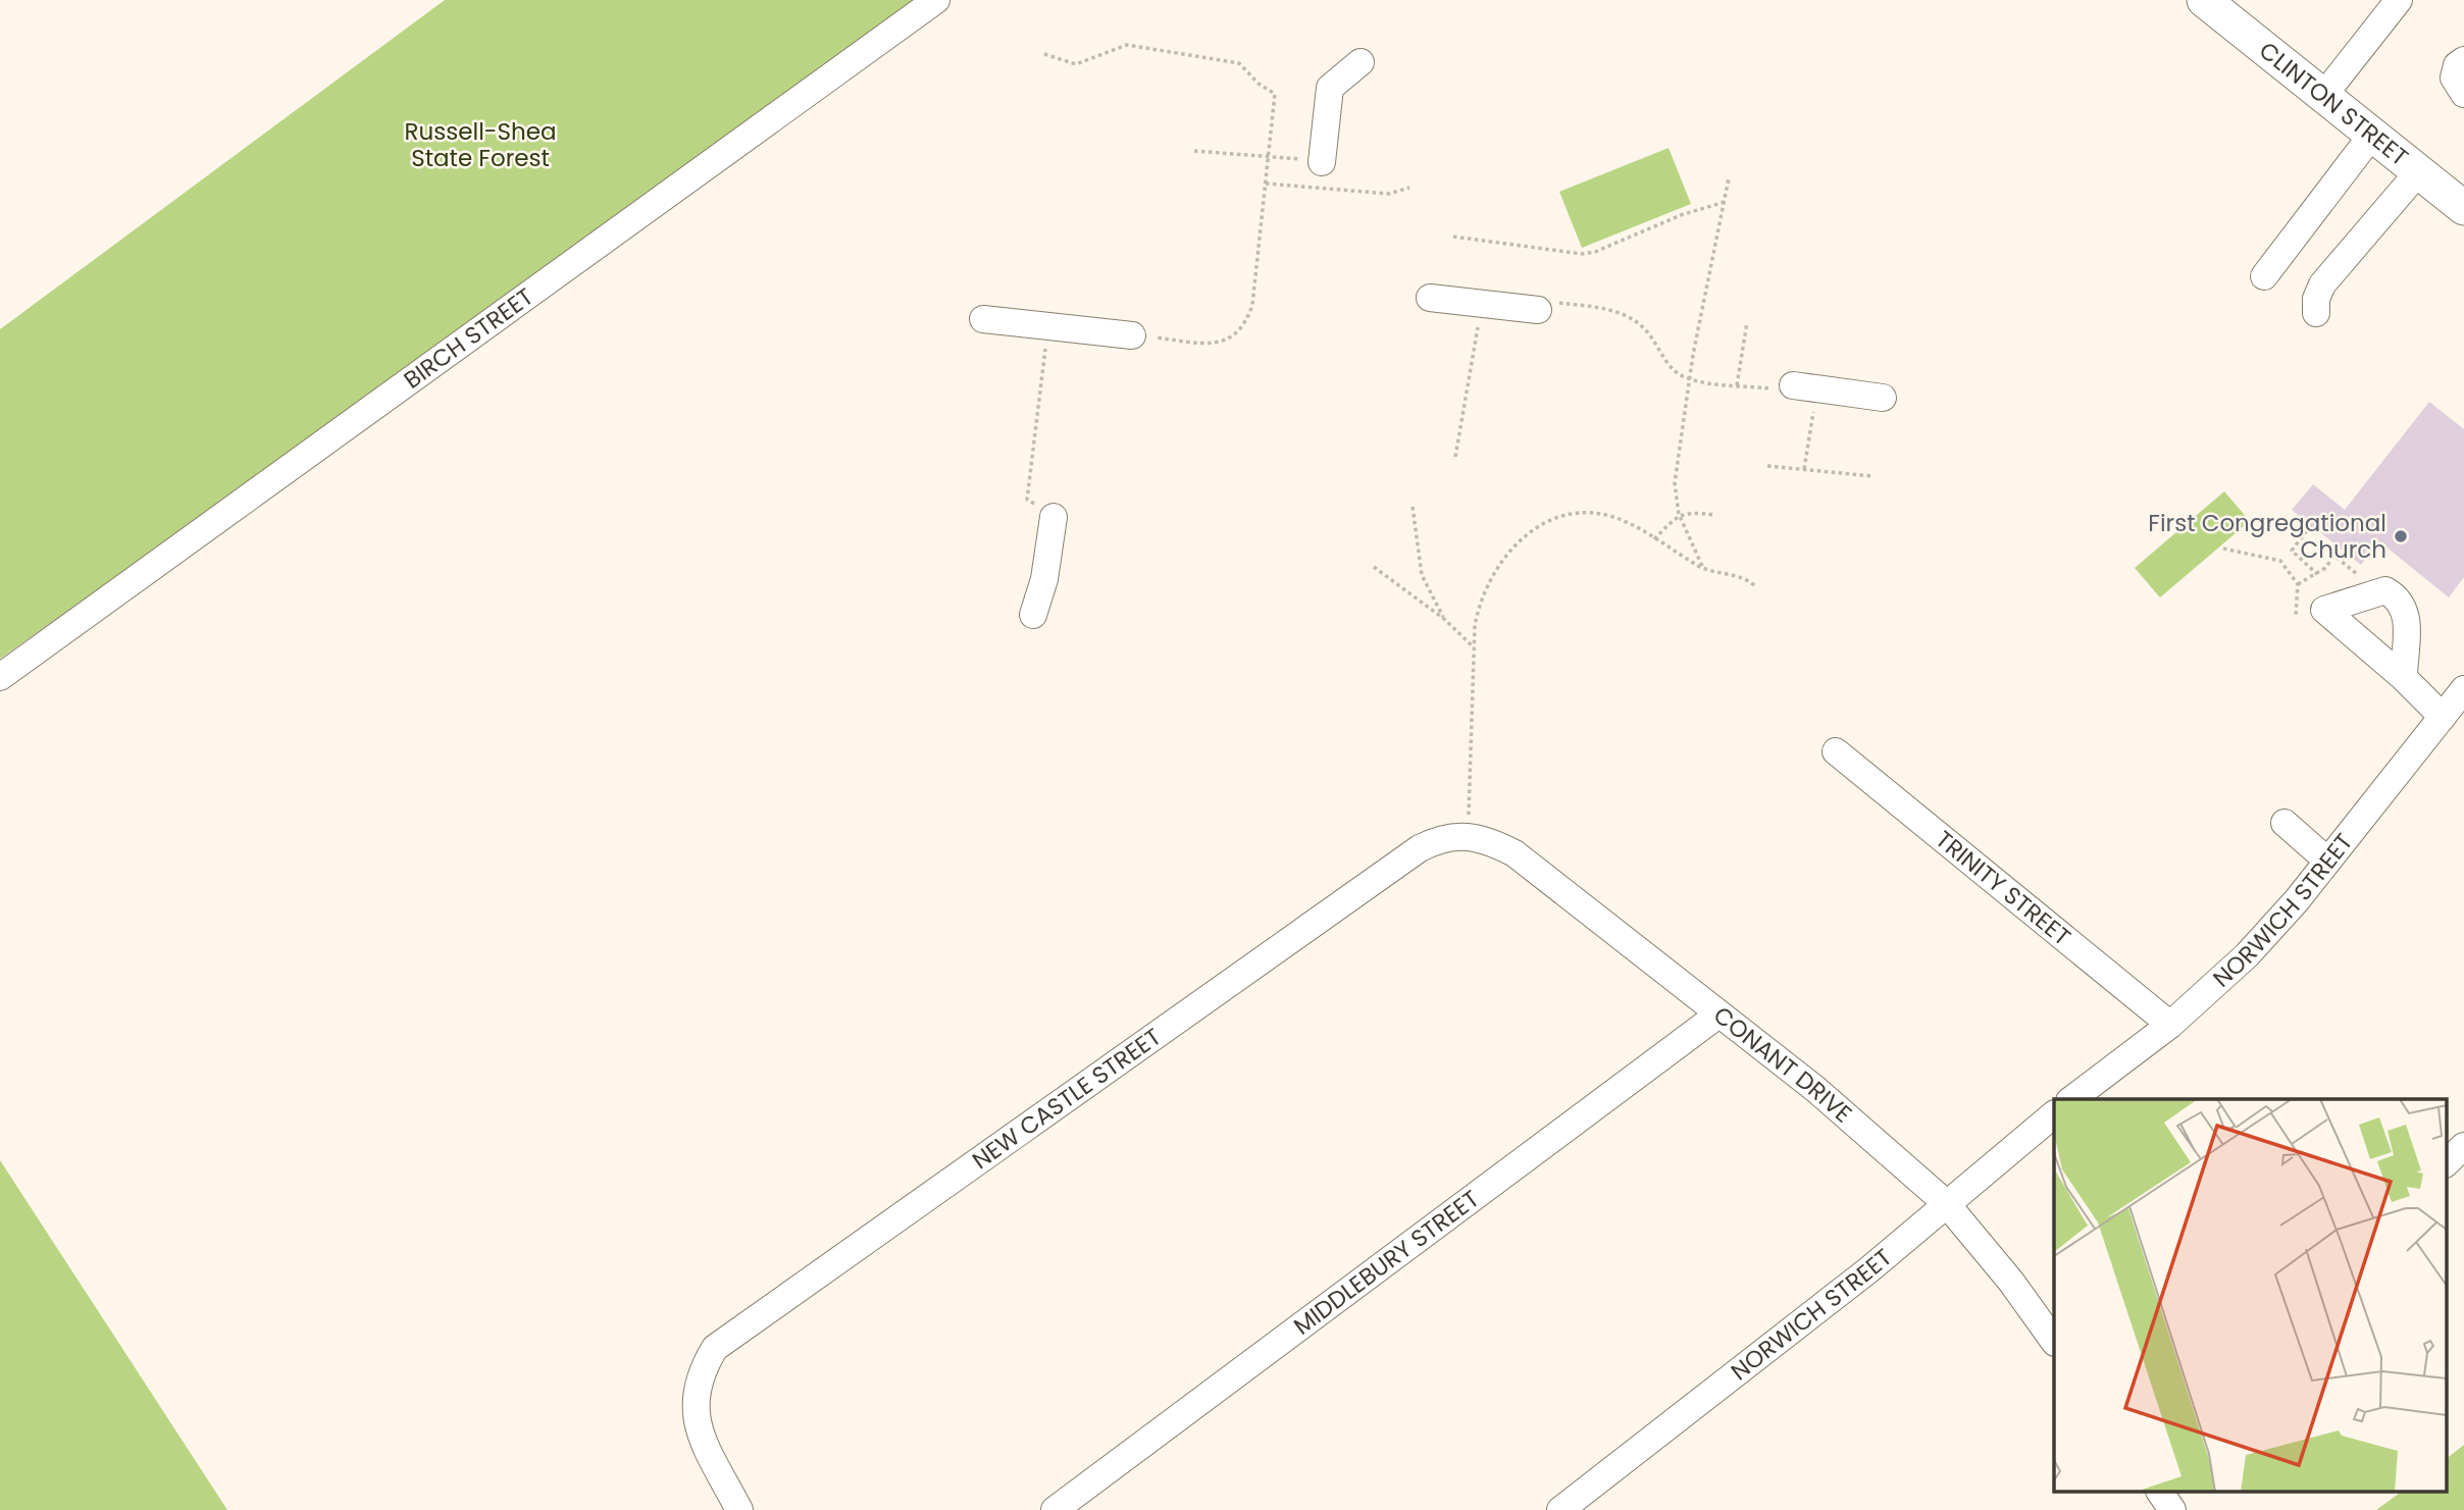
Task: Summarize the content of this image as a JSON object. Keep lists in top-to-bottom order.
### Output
{
  "streets": {
    "main road": ["CLINTON STREET"],
    "street": [
      "BIRCH STREET",
      "TRINITY STREET",
      "NORWICH STREET",
      "CONANT DRIVE",
      "NEW CASTLE STREET",
      "MIDDLEBURY STREET"
    ]
  },
  "crossings": [
    ["TRINITY STREET", "NORWICH STREET"],
    ["NORWICH STREET", "CONANT DRIVE"],
    ["CONANT DRIVE", "NEW CASTLE STREET"],
    ["CONANT DRIVE", "MIDDLEBURY STREET"]
  ],
  "parks": ["Russell-Shea State Forest"],
  "places": ["First Congregational Church"]
}
